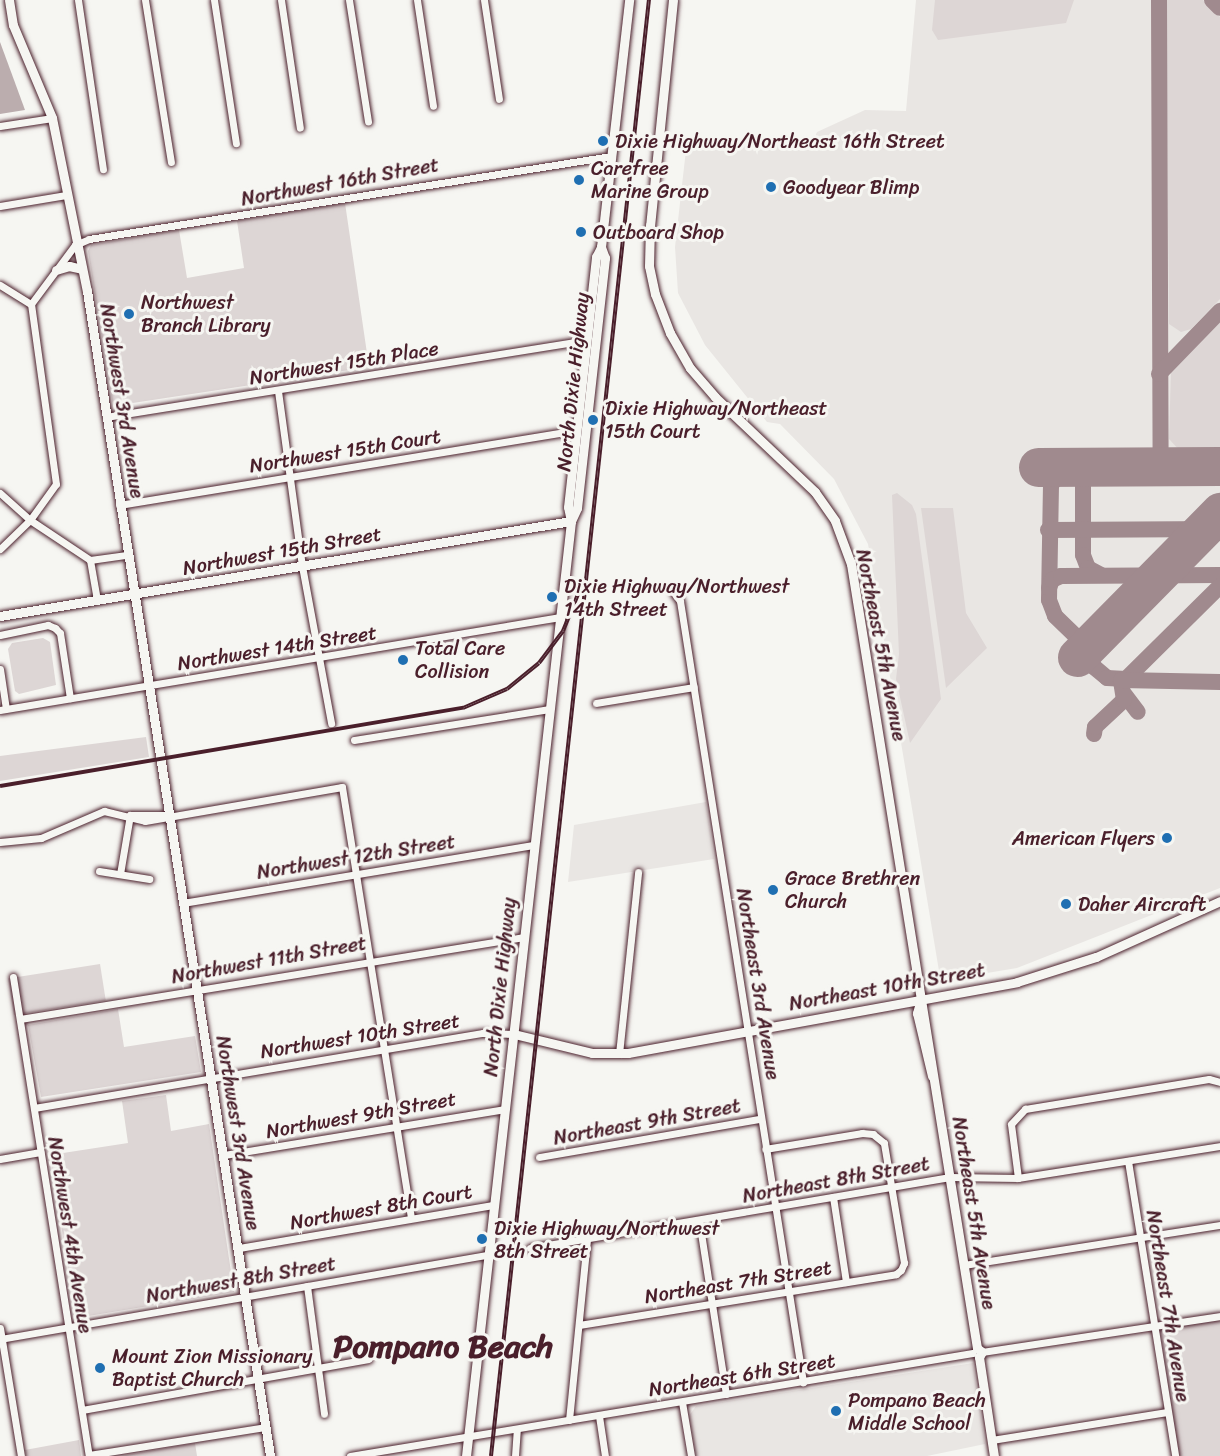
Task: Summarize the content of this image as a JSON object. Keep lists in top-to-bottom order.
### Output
{
  "streets": {
    "street": [
      "Northwest 16th Street",
      "Northwest 15th Place",
      "North Dixie Highway",
      "Northwest 3rd Avenue",
      "Northwest 15th Court",
      "Northwest 15th Street",
      "Northeast 5th Avenue",
      "Northwest 14th Street",
      "Northwest 12th Street",
      "Northwest 11th Street",
      "Northeast 3rd Avenue",
      "Northeast 10th Street",
      "Northwest 10th Street",
      "Northwest 9th Street",
      "Northeast 9th Street",
      "Northeast 8th Street",
      "Northwest 8th Court",
      "Northwest 4th Avenue",
      "Northwest 8th Street",
      "Northeast 7th Street",
      "Northeast 7th Avenue",
      "Northeast 6th Street"
    ]
  },
  "crossings": [
    ["Northwest 16th Street", "North Dixie Highway"],
    ["Northwest 16th Street", "Northwest 3rd Avenue"],
    ["Northwest 15th Place", "North Dixie Highway"],
    ["Northwest 15th Place", "Northwest 3rd Avenue"],
    ["North Dixie Highway", "Northwest 15th Court"],
    ["North Dixie Highway", "Northwest 15th Street"],
    ["North Dixie Highway", "Northwest 14th Street"],
    ["North Dixie Highway", "Northwest 12th Street"],
    ["North Dixie Highway", "Northwest 11th Street"],
    ["North Dixie Highway", "Northeast 10th Street"],
    ["North Dixie Highway", "Northwest 10th Street"],
    ["North Dixie Highway", "Northwest 9th Street"],
    ["North Dixie Highway", "Northwest 8th Court"],
    ["North Dixie Highway", "Northwest 8th Street"],
    ["North Dixie Highway", "Northeast 6th Street"],
    ["Northwest 3rd Avenue", "Northwest 15th Court"],
    ["Northwest 3rd Avenue", "Northwest 15th Street"],
    ["Northwest 3rd Avenue", "Northwest 14th Street"],
    ["Northwest 3rd Avenue", "Northwest 12th Street"],
    ["Northwest 3rd Avenue", "Northwest 11th Street"],
    ["Northwest 3rd Avenue", "Northwest 10th Street"],
    ["Northwest 3rd Avenue", "Northwest 9th Street"],
    ["Northwest 3rd Avenue", "Northwest 8th Court"],
    ["Northwest 3rd Avenue", "Northwest 8th Street"],
    ["Northeast 5th Avenue", "Northeast 10th Street"],
    ["Northeast 5th Avenue", "Northeast 8th Street"],
    ["Northeast 5th Avenue", "Northeast 6th Street"],
    ["Northwest 11th Street", "Northwest 4th Avenue"],
    ["Northeast 3rd Avenue", "Northeast 10th Street"],
    ["Northeast 3rd Avenue", "Northeast 9th Street"],
    ["Northeast 3rd Avenue", "Northeast 8th Street"],
    ["Northeast 3rd Avenue", "Northeast 7th Street"],
    ["Northeast 3rd Avenue", "Northeast 6th Street"],
    ["Northeast 10th Street", "Northwest 10th Street"],
    ["Northwest 10th Street", "Northwest 4th Avenue"],
    ["Northeast 8th Street", "Northeast 7th Street"],
    ["Northeast 8th Street", "Northeast 7th Avenue"],
    ["Northwest 4th Avenue", "Northwest 8th Street"],
    ["Northeast 7th Avenue", "Northeast 6th Street"]
  ],
  "districts": ["Pompano Beach"],
  "places": [
    "Dixie Highway/Northeast 16th Street",
    "Carefree Marine Group",
    "Goodyear Blimp",
    "Outboard Shop",
    "Northwest Branch Library",
    "Dixie Highway/Northeast 15th Court",
    "Dixie Highway/Northwest 14th Street",
    "Total Care Collision",
    "American Flyers",
    "Grace Brethren Church",
    "Daher Aircraft",
    "Dixie Highway/Northwest 8th Street",
    "Mount Zion Missionary Baptist Church",
    "Pompano Beach Middle School"
  ]
}
